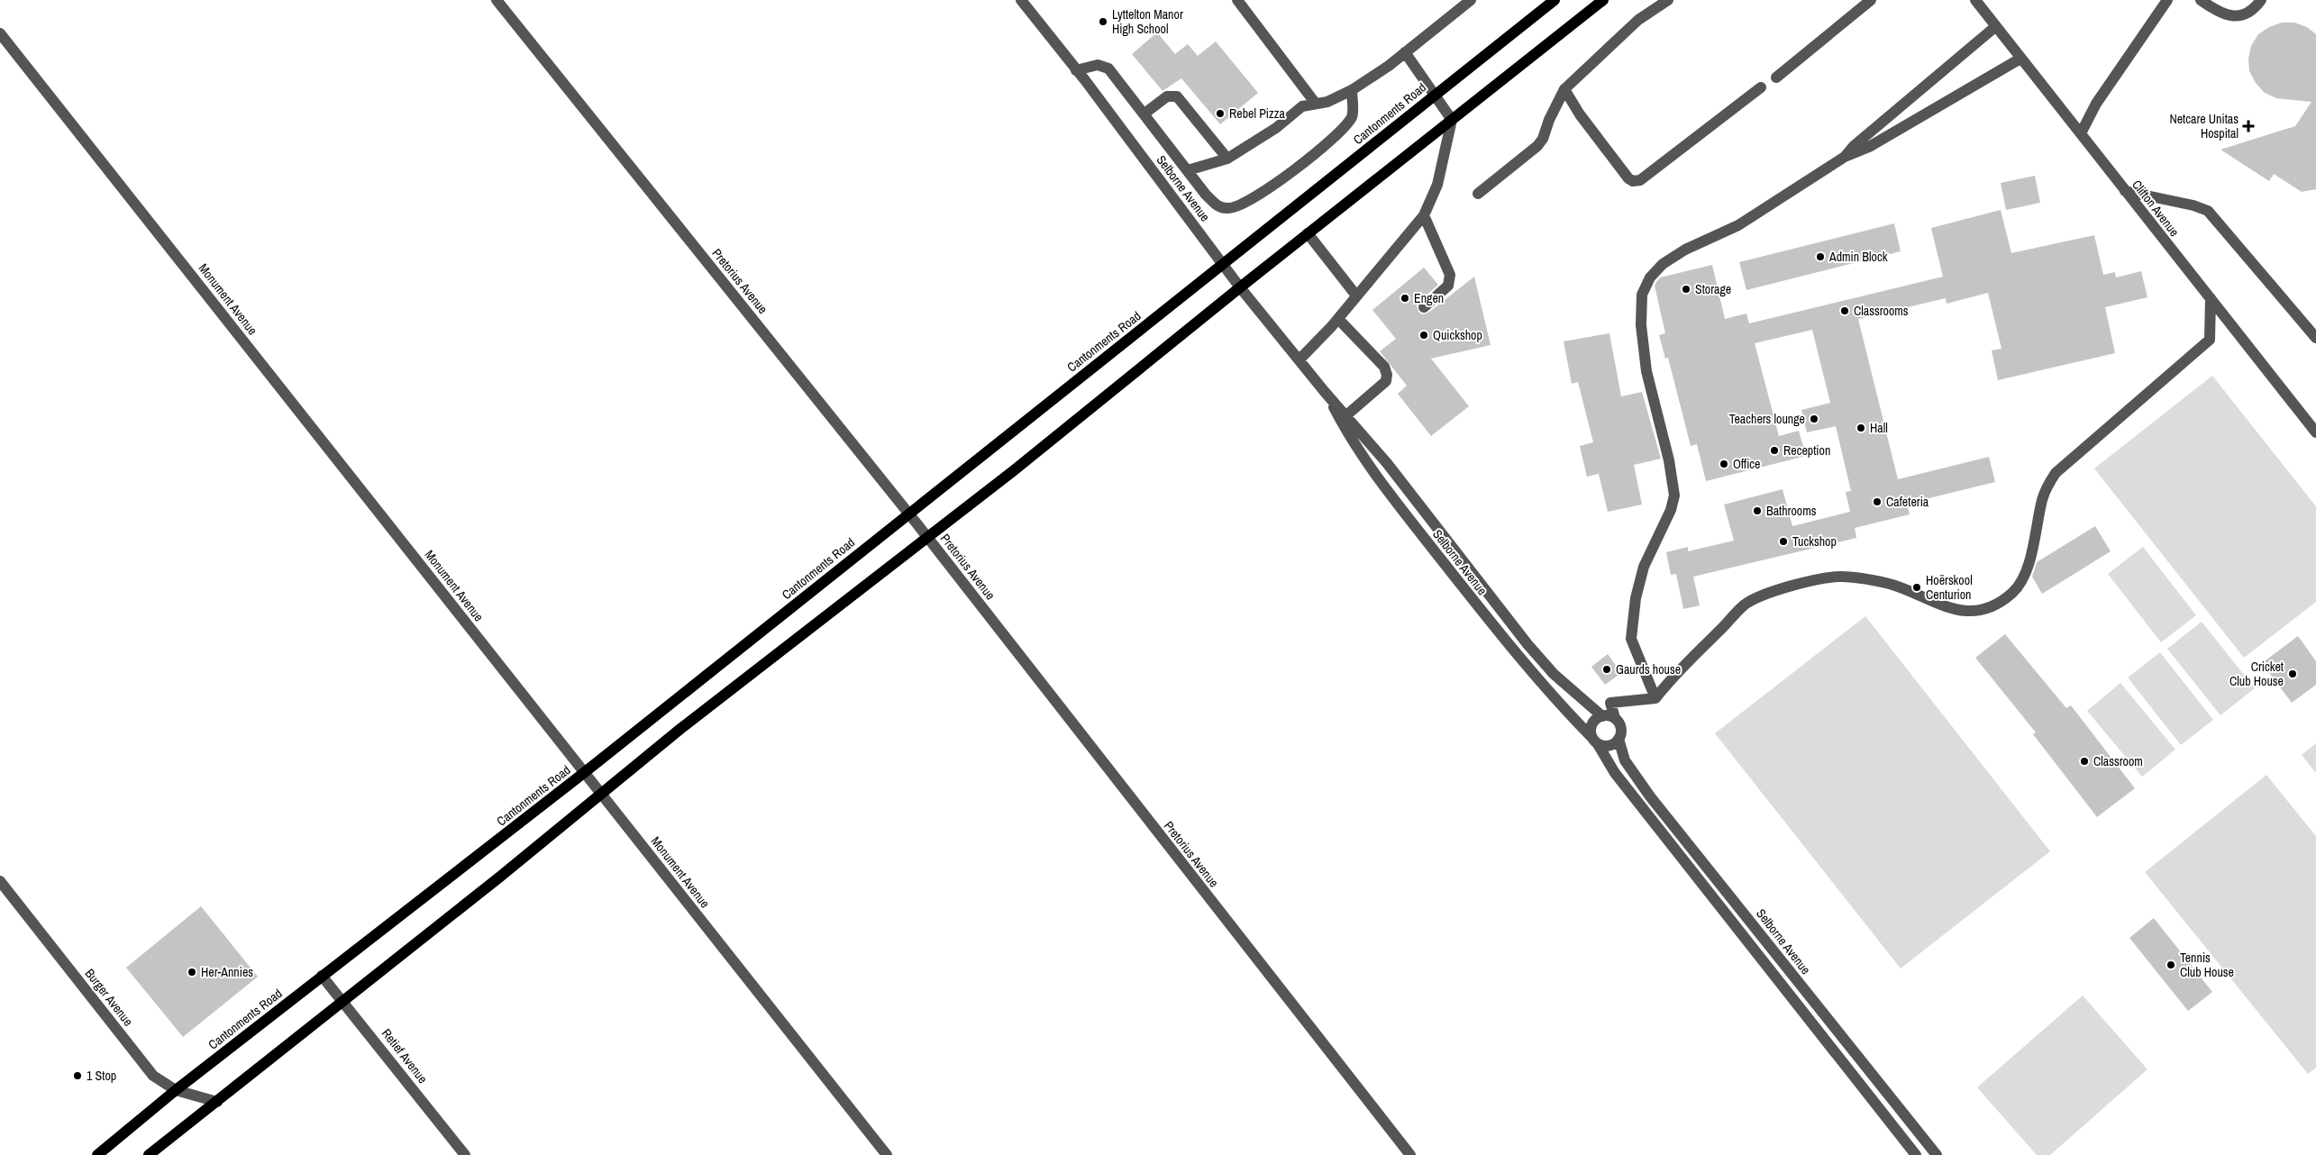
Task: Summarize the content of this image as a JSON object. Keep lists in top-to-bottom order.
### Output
{
  "streets": {
    "main road": ["Cantonments Road"],
    "street": [
      "Selborne Avenue",
      "Clifton Avenue",
      "Pretorius Avenue",
      "Monument Avenue",
      "Burger Avenue",
      "Retief Avenue"
    ]
  },
  "crossings": [
    ["Cantonments Road", "Selborne Avenue"],
    ["Cantonments Road", "Pretorius Avenue"],
    ["Cantonments Road", "Monument Avenue"],
    ["Cantonments Road", "Burger Avenue"],
    ["Cantonments Road", "Retief Avenue"]
  ],
  "places": {
    "other": [
      "Lyttelton Manor High School",
      "Rebel Pizza",
      "Admin Block",
      "Storage",
      "Engen",
      "Classrooms",
      "Quickshop",
      "Teachers lounge",
      "Hall",
      "Reception",
      "Office",
      "Cafeteria",
      "Bathrooms",
      "Tuckshop",
      "Hoërskool Centurion",
      "Gaurds house",
      "Cricket Club House",
      "Classroom",
      "Tennis Club House",
      "Her-Annies",
      "1 Stop"
    ],
    "health": ["Netcare Unitas Hospital"]
  }
}
